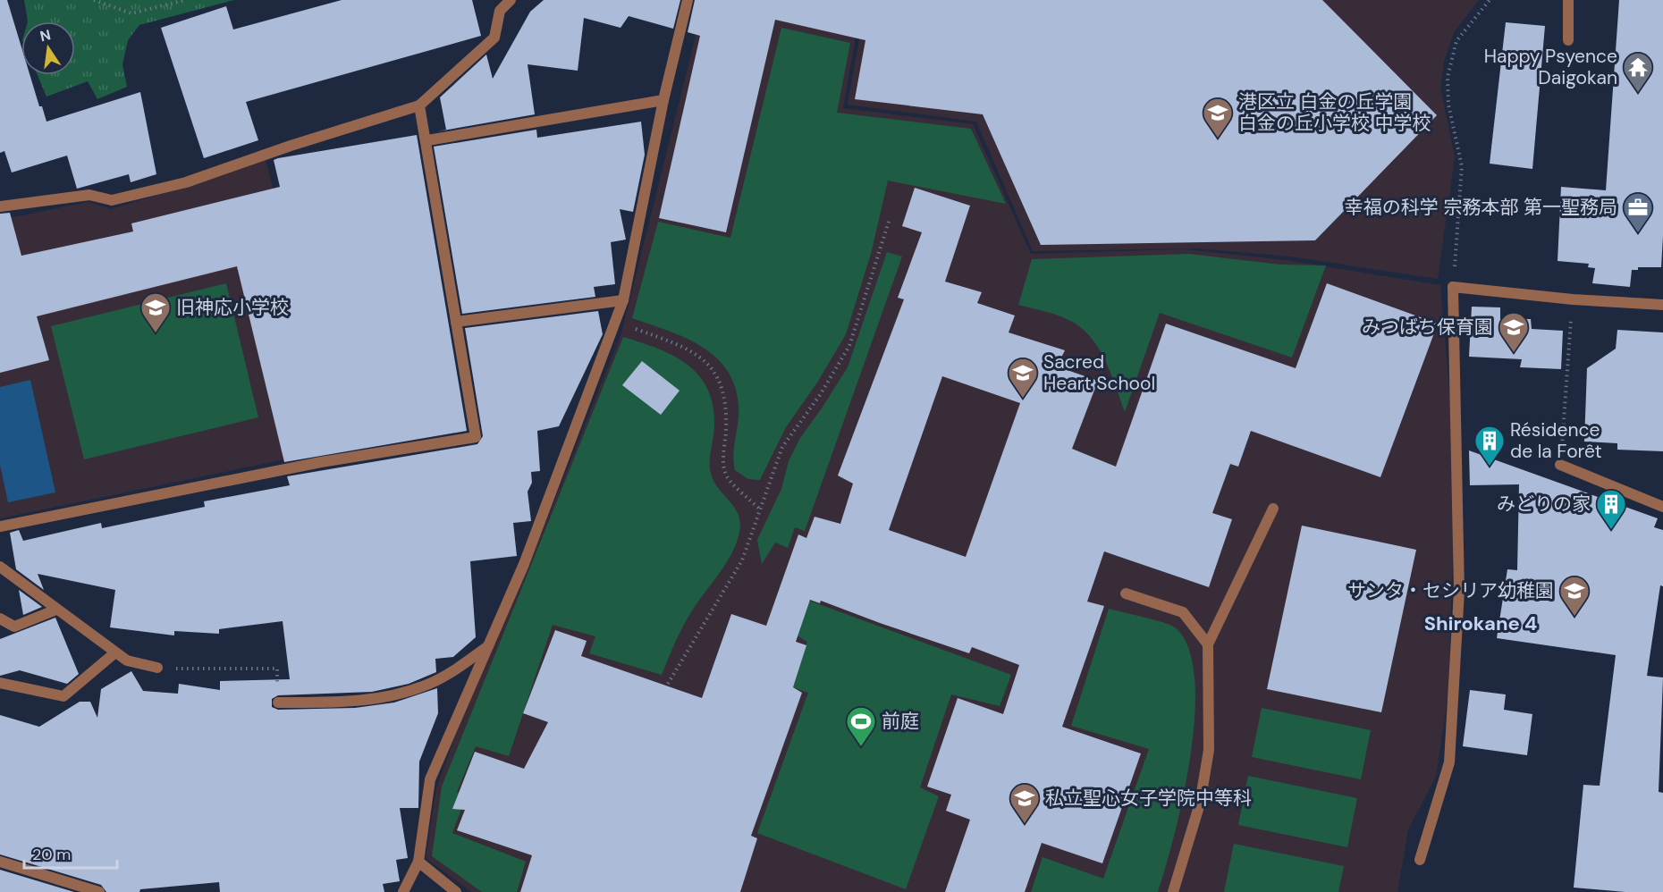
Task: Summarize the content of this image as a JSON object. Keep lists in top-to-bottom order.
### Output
{
  "districts": ["Shirokane 4"],
  "places": {
    "temple": ["Happy Psyence Daigokan"],
    "school or university": [
      "港区立 白金の丘学園 白金の丘小学校 中学校",
      "旧神応小学校",
      "みつばち保育園",
      "Sacred Heart School",
      "サンタ・セシリア幼稚園",
      "私立聖心女子学院中等科"
    ],
    "office": ["幸福の科学 宗務本部 第一聖務局"],
    "building": ["Résidence de la Forêt", "みどりの家"],
    "sports": ["前庭"]
  },
  "scale_bar": "20 m",
  "north": "top"
}
